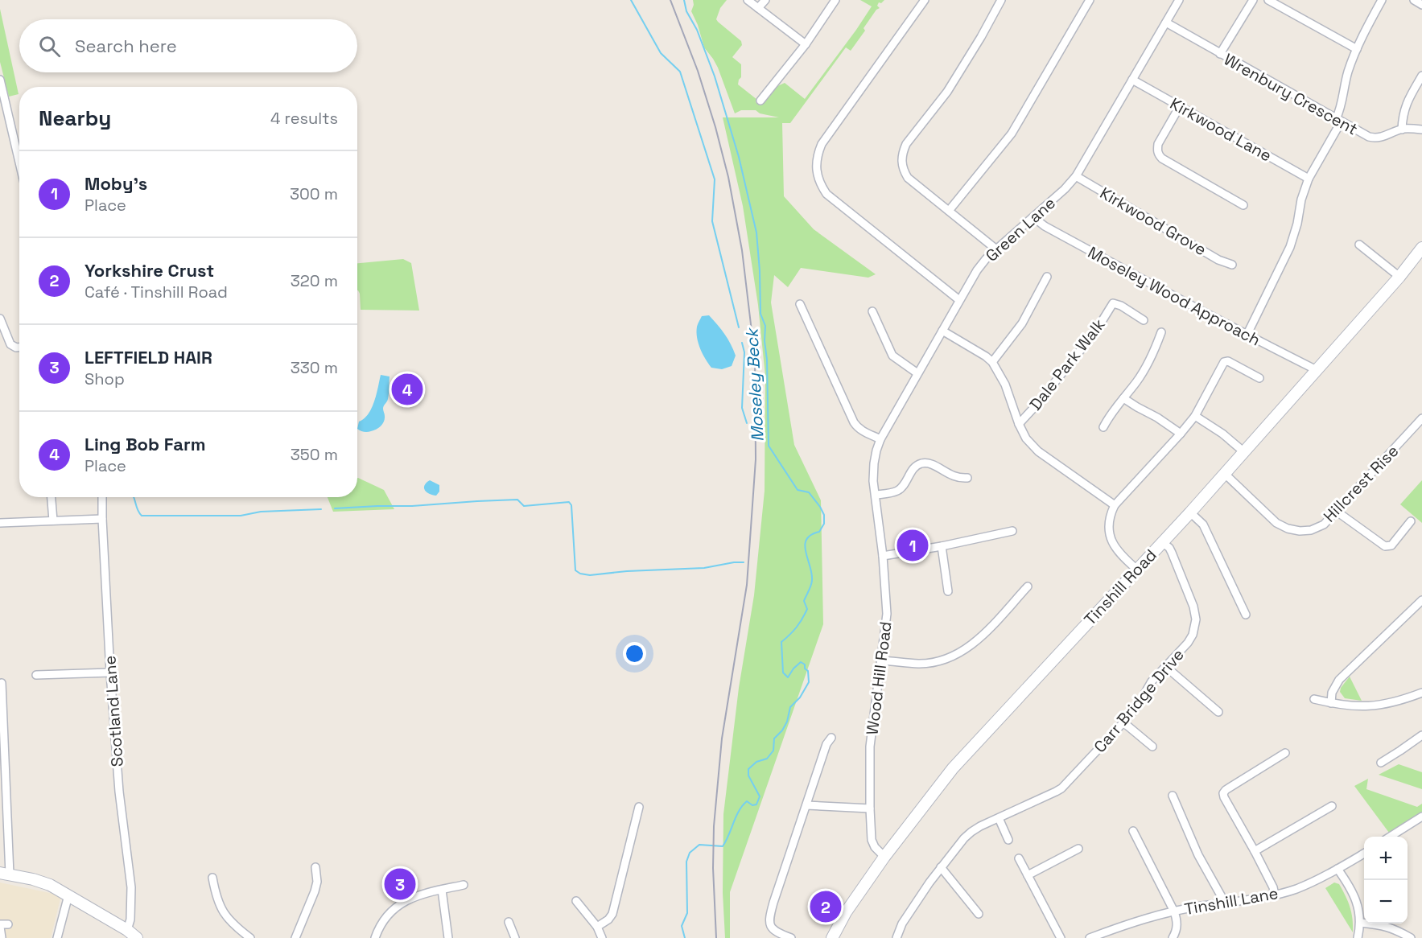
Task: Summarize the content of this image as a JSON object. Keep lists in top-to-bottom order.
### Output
{
  "streets": {
    "street": [
      "Wrenbury Crescent",
      "Kirkwood Lane",
      "Kirkwood Grove",
      "Green Lane",
      "Moseley Wood Approach",
      "Dale Park Walk",
      "Hillcrest Rise",
      "Tinshill Road",
      "Wood Hill Road",
      "Carr Bridge Drive",
      "Scotland Lane",
      "Tinshill Lane"
    ]
  },
  "crossings": [
    ["Wrenbury Crescent", "Green Lane"],
    ["Kirkwood Lane", "Green Lane"],
    ["Kirkwood Grove", "Green Lane"],
    ["Green Lane", "Moseley Wood Approach"],
    ["Green Lane", "Wood Hill Road"],
    ["Moseley Wood Approach", "Tinshill Road"],
    ["Hillcrest Rise", "Tinshill Road"],
    ["Tinshill Road", "Wood Hill Road"],
    ["Tinshill Road", "Carr Bridge Drive"]
  ],
  "water": ["Moseley Beck"],
  "page": {
    "search": "Search here",
    "heading": ["Nearby", "4 results"],
    "list": [
      {
        "mark": "1",
        "name": "Moby's",
        "note": "Place",
        "value": "300 m"
      },
      {
        "mark": "2",
        "name": "Yorkshire Crust",
        "note": "Café · Tinshill Road",
        "value": "320 m"
      },
      {
        "mark": "3",
        "name": "LEFTFIELD HAIR",
        "note": "Shop",
        "value": "330 m"
      },
      {
        "mark": "4",
        "name": "Ling Bob Farm",
        "note": "Place",
        "value": "350 m"
      }
    ],
    "pins": [
      "4",
      "1",
      "3",
      "2"
    ],
    "map_buttons": ["+", "−"]
  }
}
